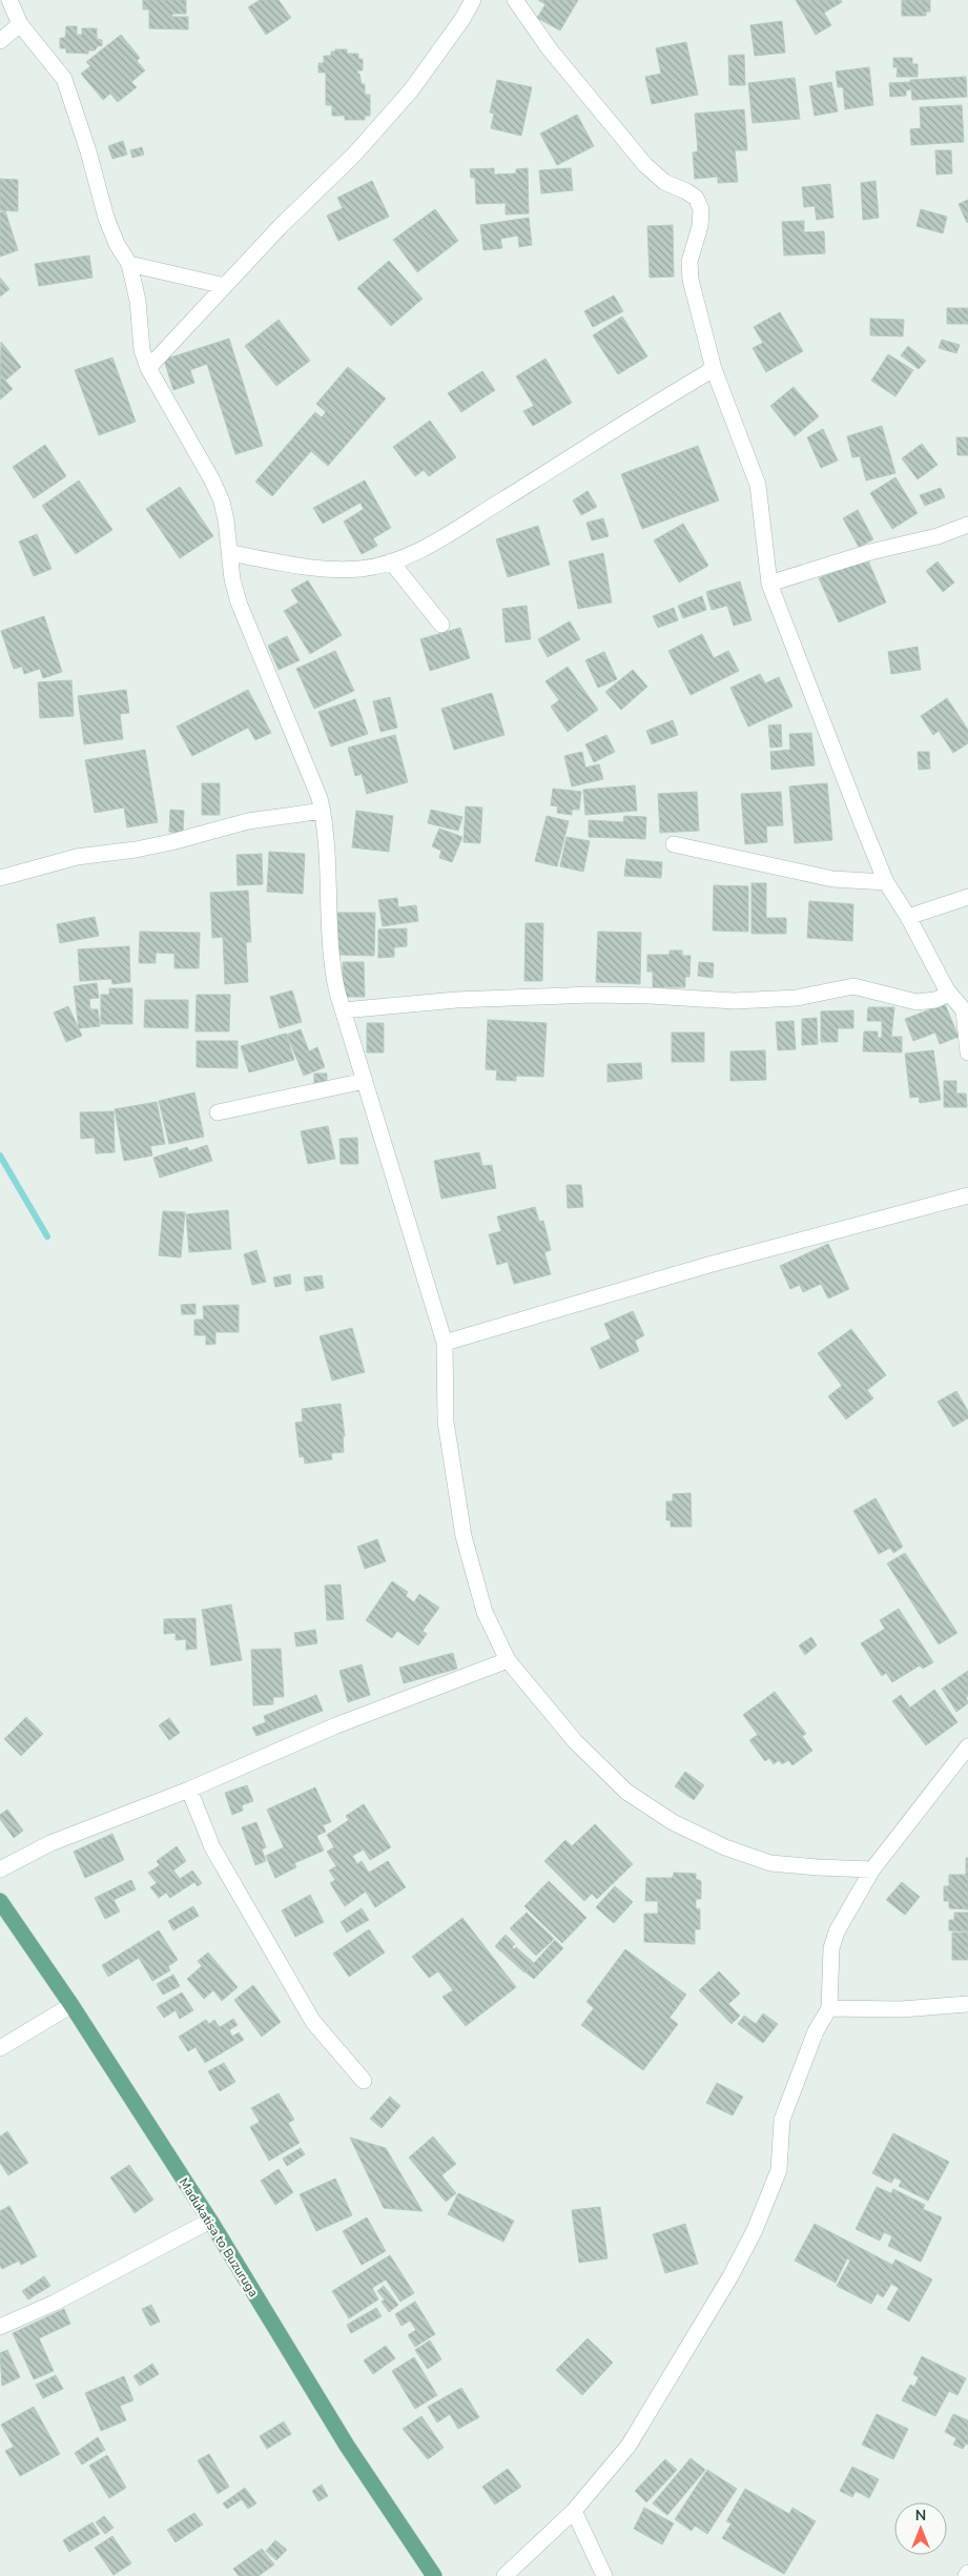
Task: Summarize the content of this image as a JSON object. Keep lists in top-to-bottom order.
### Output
{
  "streets": {
    "main road": ["Madukatisa to Buzuruga"]
  },
  "north": "top"
}
